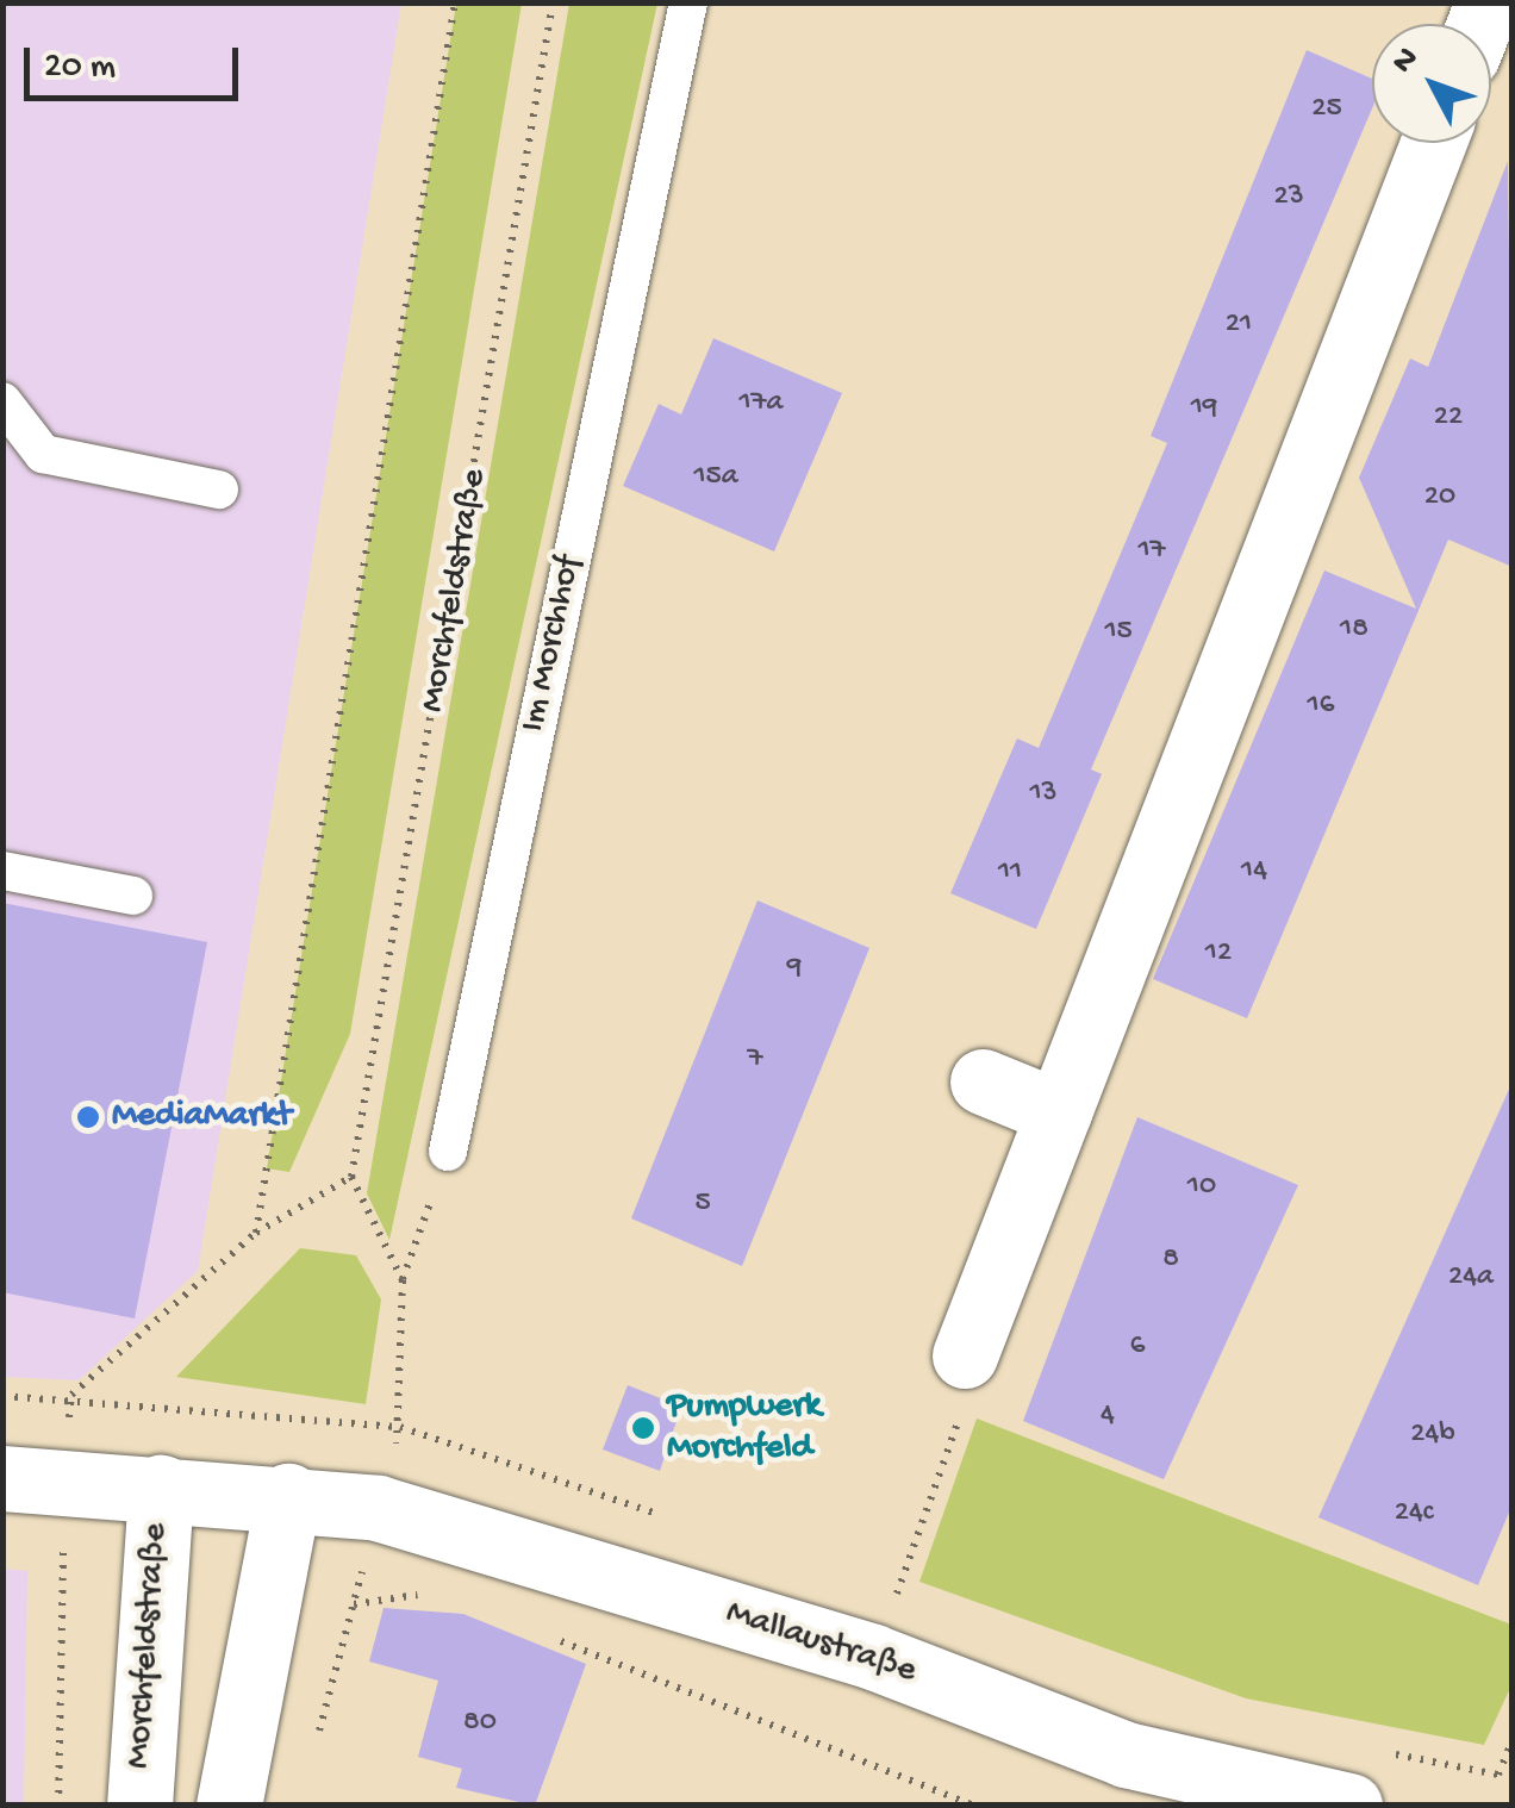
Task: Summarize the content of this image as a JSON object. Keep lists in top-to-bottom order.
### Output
{
  "streets": {
    "main road": ["Morchfeldstraße", "Mallaustraße"],
    "lane": ["Im Morchhof"]
  },
  "crossings": [
    ["Morchfeldstraße", "Mallaustraße"]
  ],
  "places": ["MediaMarkt", "Pumpwerk Morchfeld"],
  "house_numbers": [
    "25",
    "23",
    "21",
    "17a",
    "19",
    "22",
    "15a",
    "20",
    "17",
    "18",
    "15",
    "16",
    "13",
    "14",
    "11",
    "12",
    "9",
    "7",
    "10",
    "5",
    "8",
    "24a",
    "6",
    "4",
    "24b",
    "24c",
    "80"
  ],
  "scale_bar": "20 m",
  "north": "top left"
}
